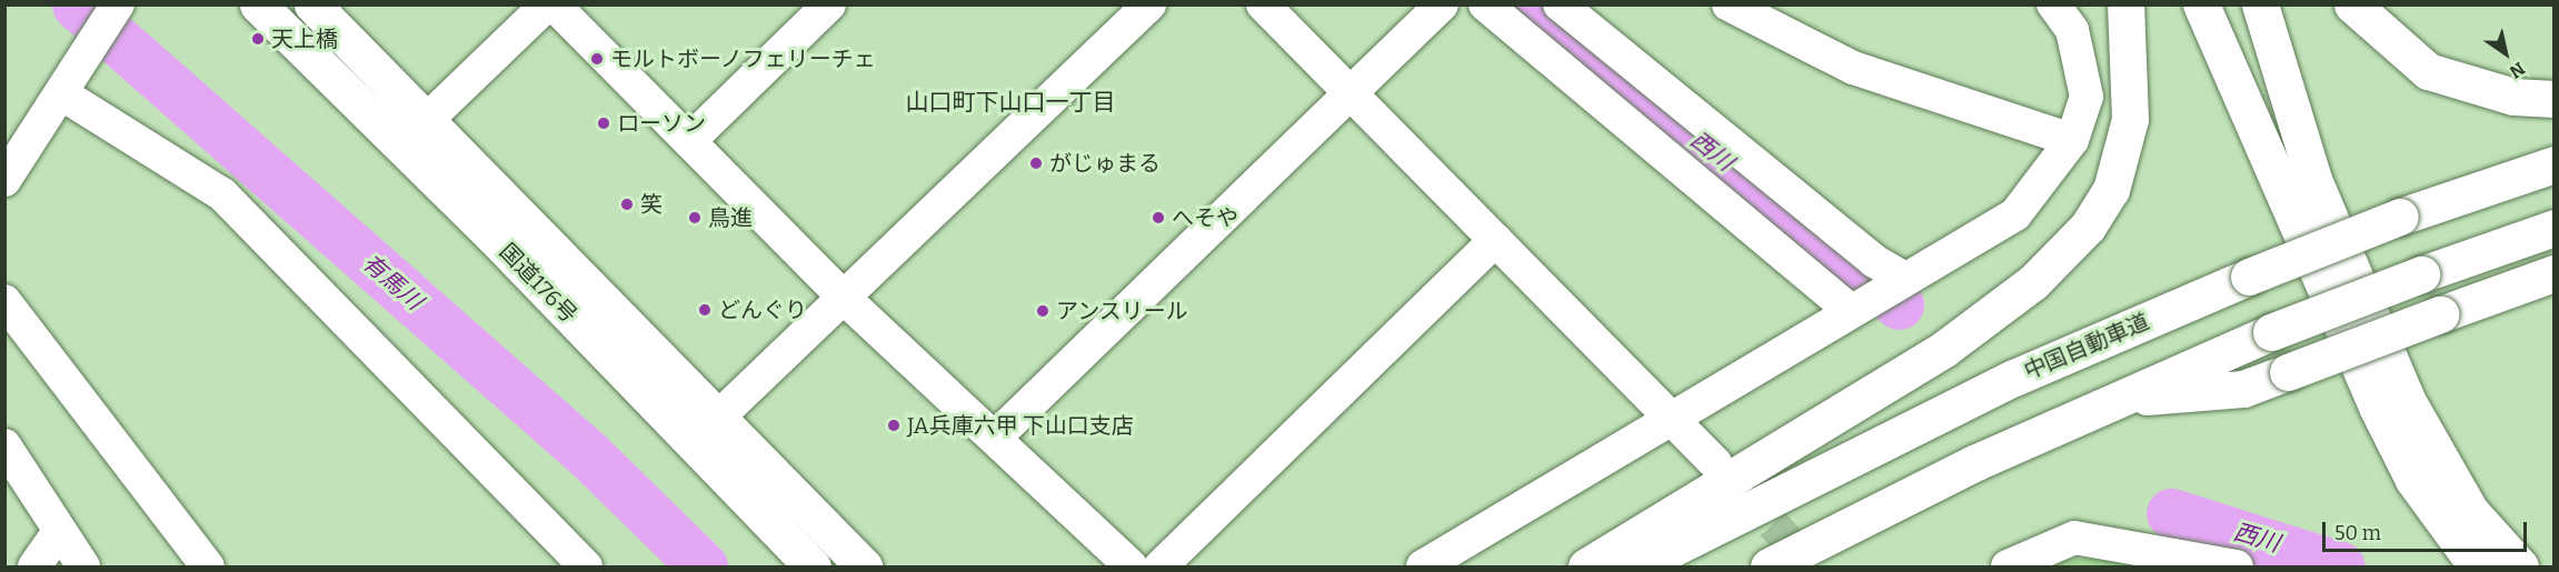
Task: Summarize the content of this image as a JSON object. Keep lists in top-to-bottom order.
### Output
{
  "streets": {
    "highway": ["国道176号", "中国自動車道"]
  },
  "districts": ["山口町下山口一丁目"],
  "water": ["西川", "有馬川"],
  "places": [
    "天上橋",
    "モルトボーノフェリーチェ",
    "ローソン",
    "がじゅまる",
    "笑",
    "鳥進",
    "へそや",
    "どんぐり",
    "アンスリール",
    "JA兵庫六甲 下山口支店"
  ],
  "scale_bar": "50 m",
  "north": "bottom right"
}
